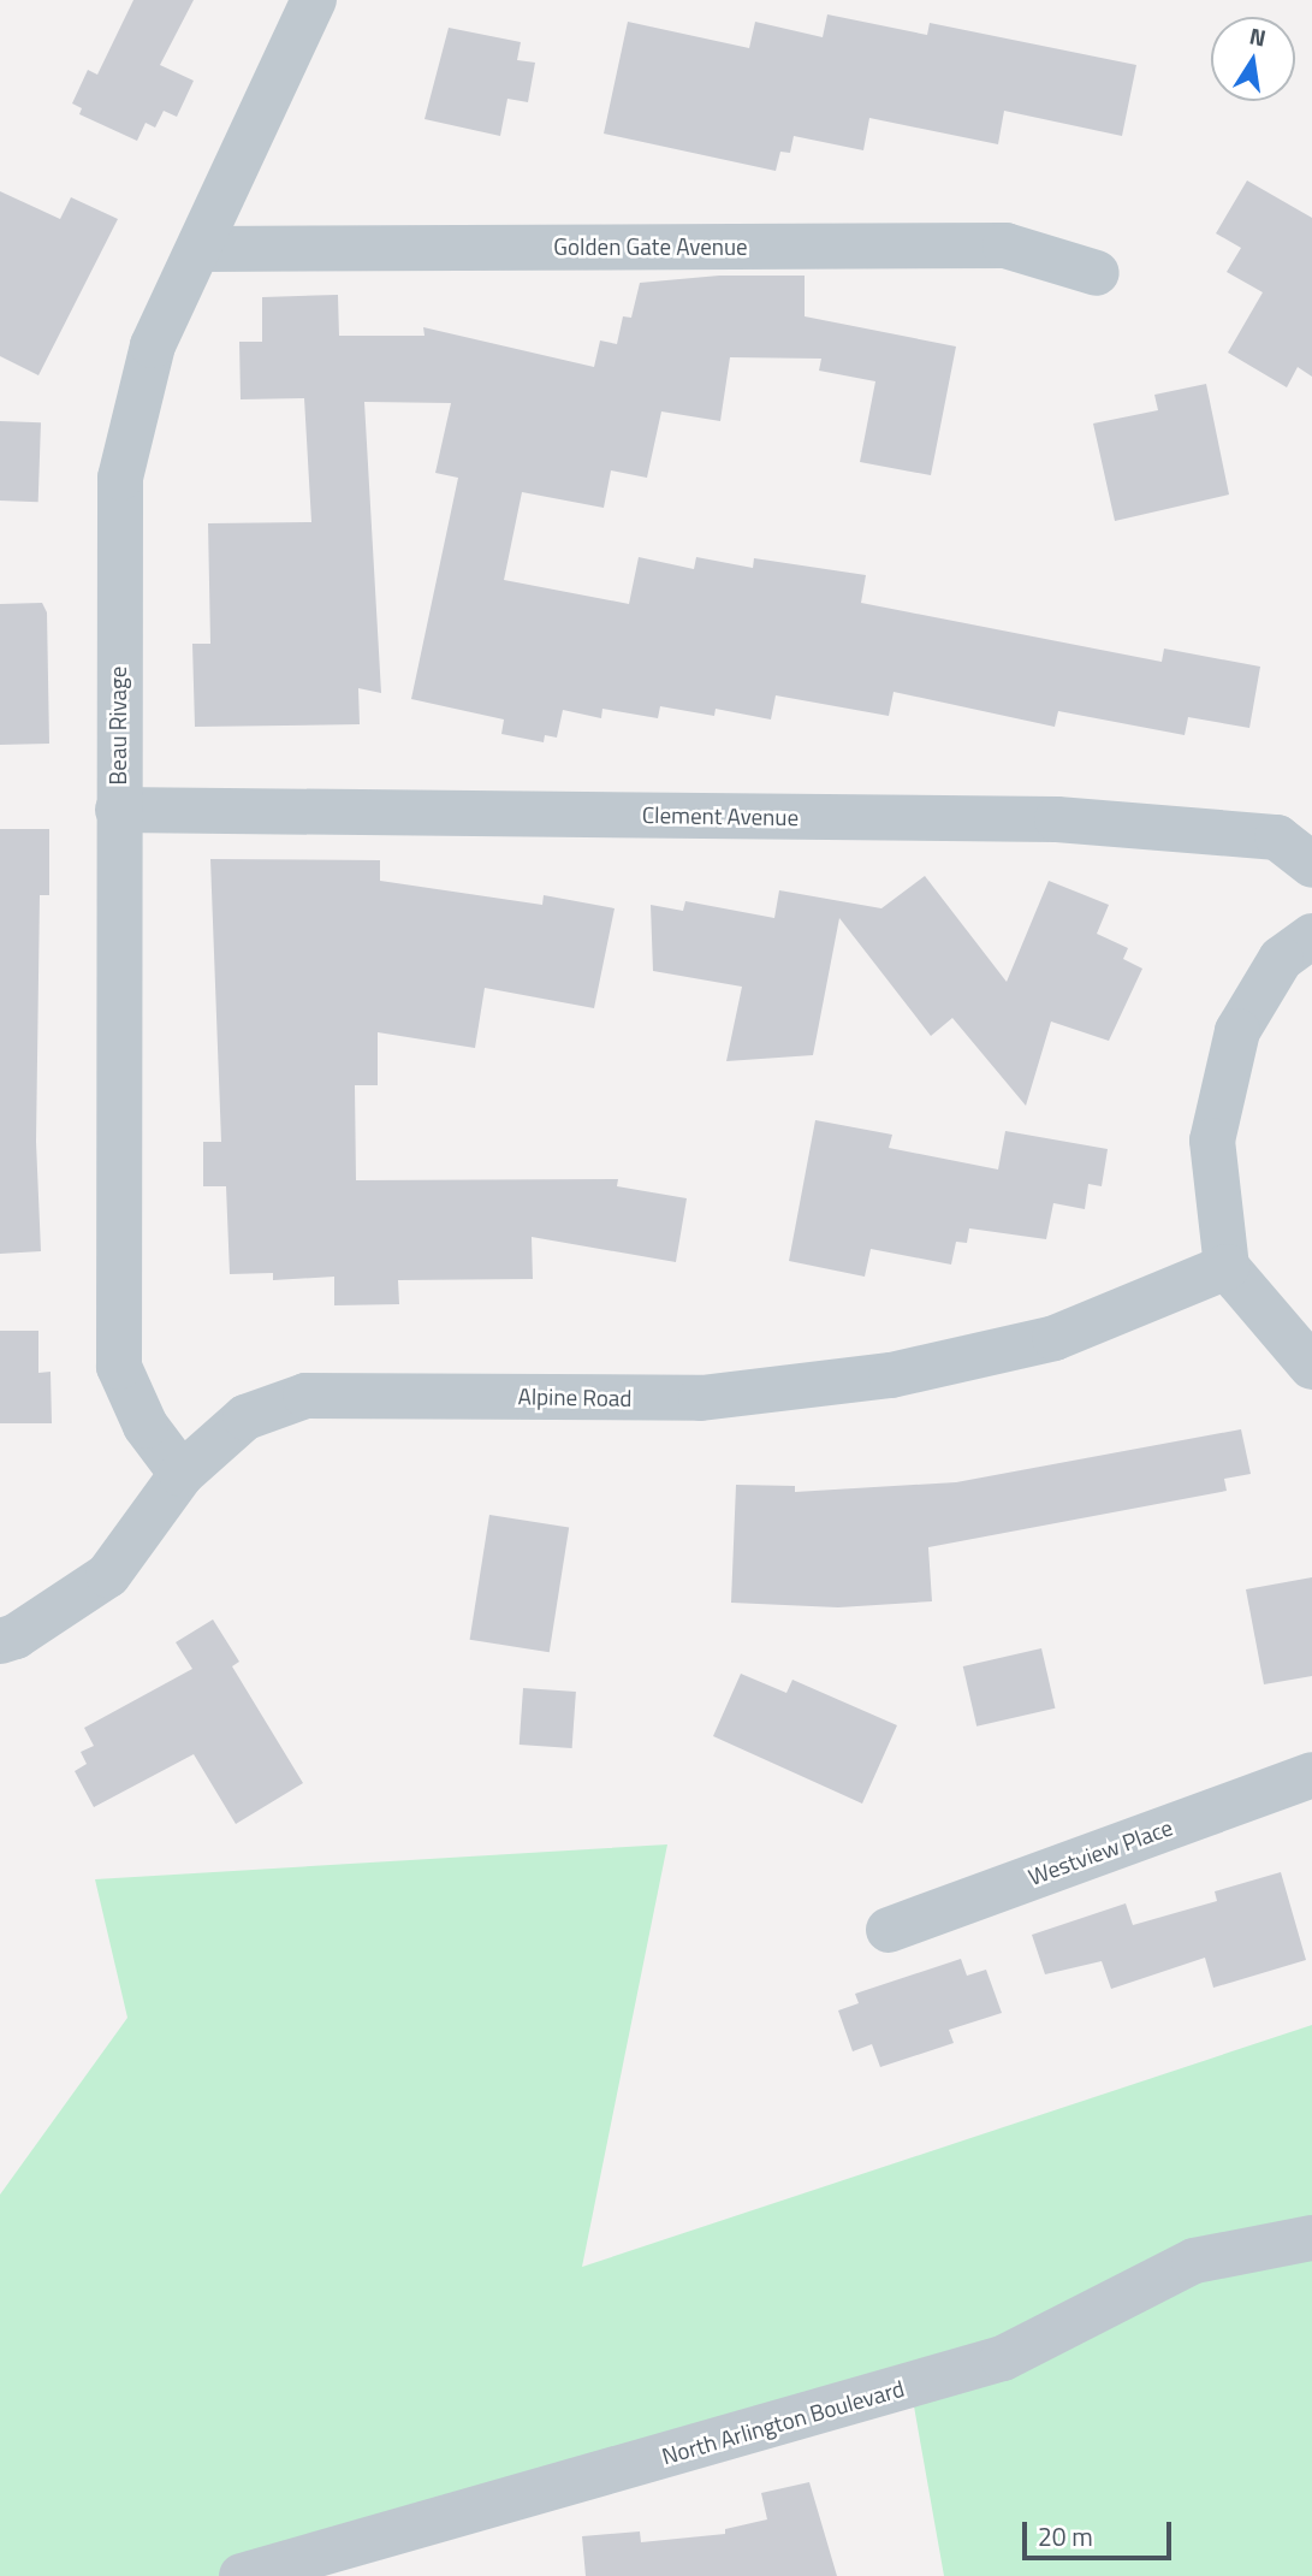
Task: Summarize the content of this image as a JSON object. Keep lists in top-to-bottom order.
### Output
{
  "streets": {
    "street": [
      "Golden Gate Avenue",
      "Beau Rivage",
      "Clement Avenue",
      "Alpine Road",
      "Westview Place",
      "North Arlington Boulevard"
    ]
  },
  "crossings": [
    ["Golden Gate Avenue", "Beau Rivage"],
    ["Beau Rivage", "Clement Avenue"],
    ["Beau Rivage", "Alpine Road"]
  ],
  "scale_bar": "20 m",
  "north": "top"
}
